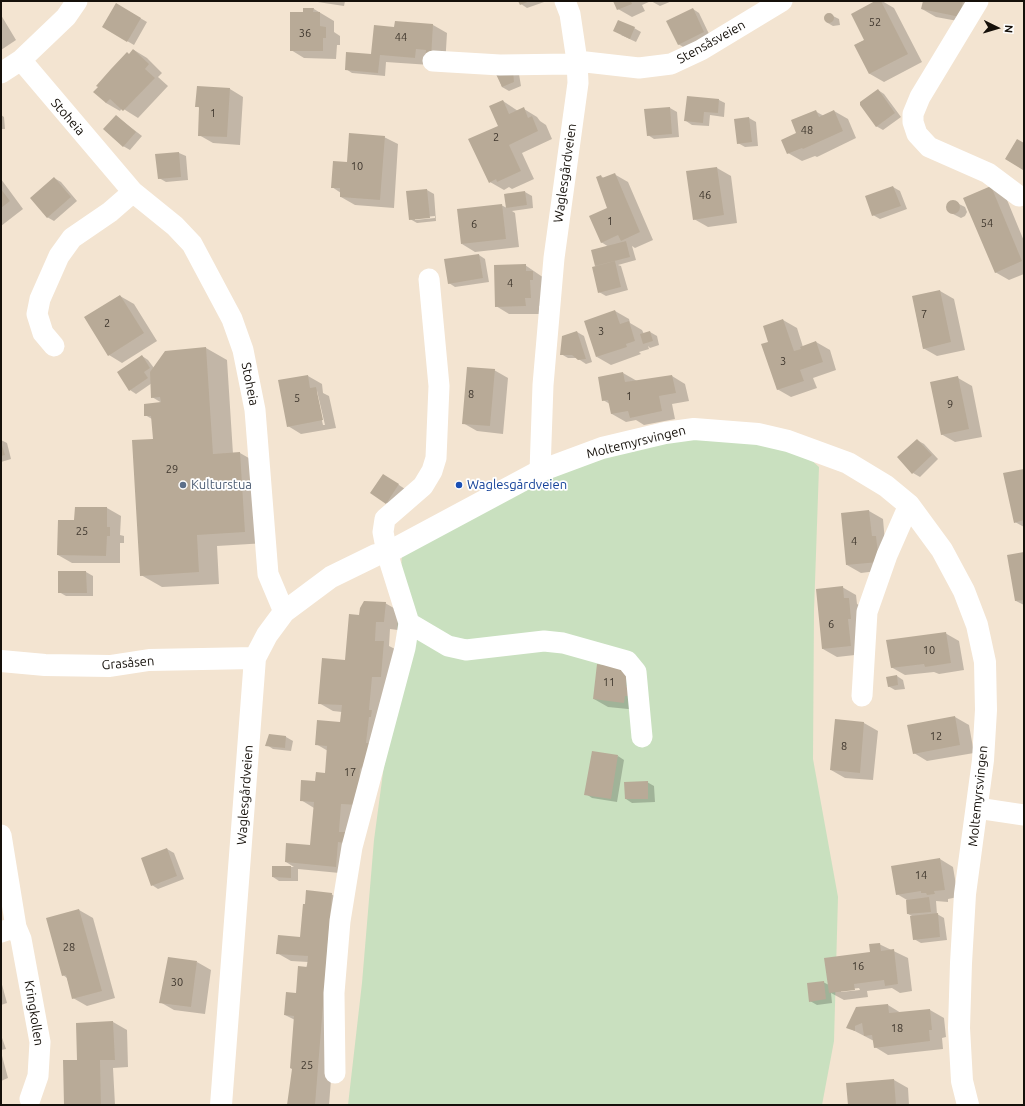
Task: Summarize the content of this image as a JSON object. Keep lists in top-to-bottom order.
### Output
{
  "streets": {
    "main road": ["Waglesgårdveien", "Moltemyrsvingen", "Grasåsen"],
    "street": ["Stensåsveien", "Stoheia", "Kringkollen"]
  },
  "crossings": [
    ["Stensåsveien", "Waglesgårdveien"],
    ["Stoheia", "Waglesgårdveien"],
    ["Waglesgårdveien", "Moltemyrsvingen"],
    ["Waglesgårdveien", "Grasåsen"]
  ],
  "places": ["Kulturstua", "Waglesgårdveien"],
  "house_numbers": [
    "52",
    "36",
    "44",
    "1",
    "48",
    "2",
    "10",
    "46",
    "1",
    "54",
    "6",
    "4",
    "7",
    "2",
    "3",
    "3",
    "8",
    "1",
    "5",
    "9",
    "29",
    "25",
    "4",
    "6",
    "10",
    "11",
    "12",
    "8",
    "17",
    "14",
    "28",
    "16",
    "30",
    "18",
    "25"
  ],
  "north": "right"
}
